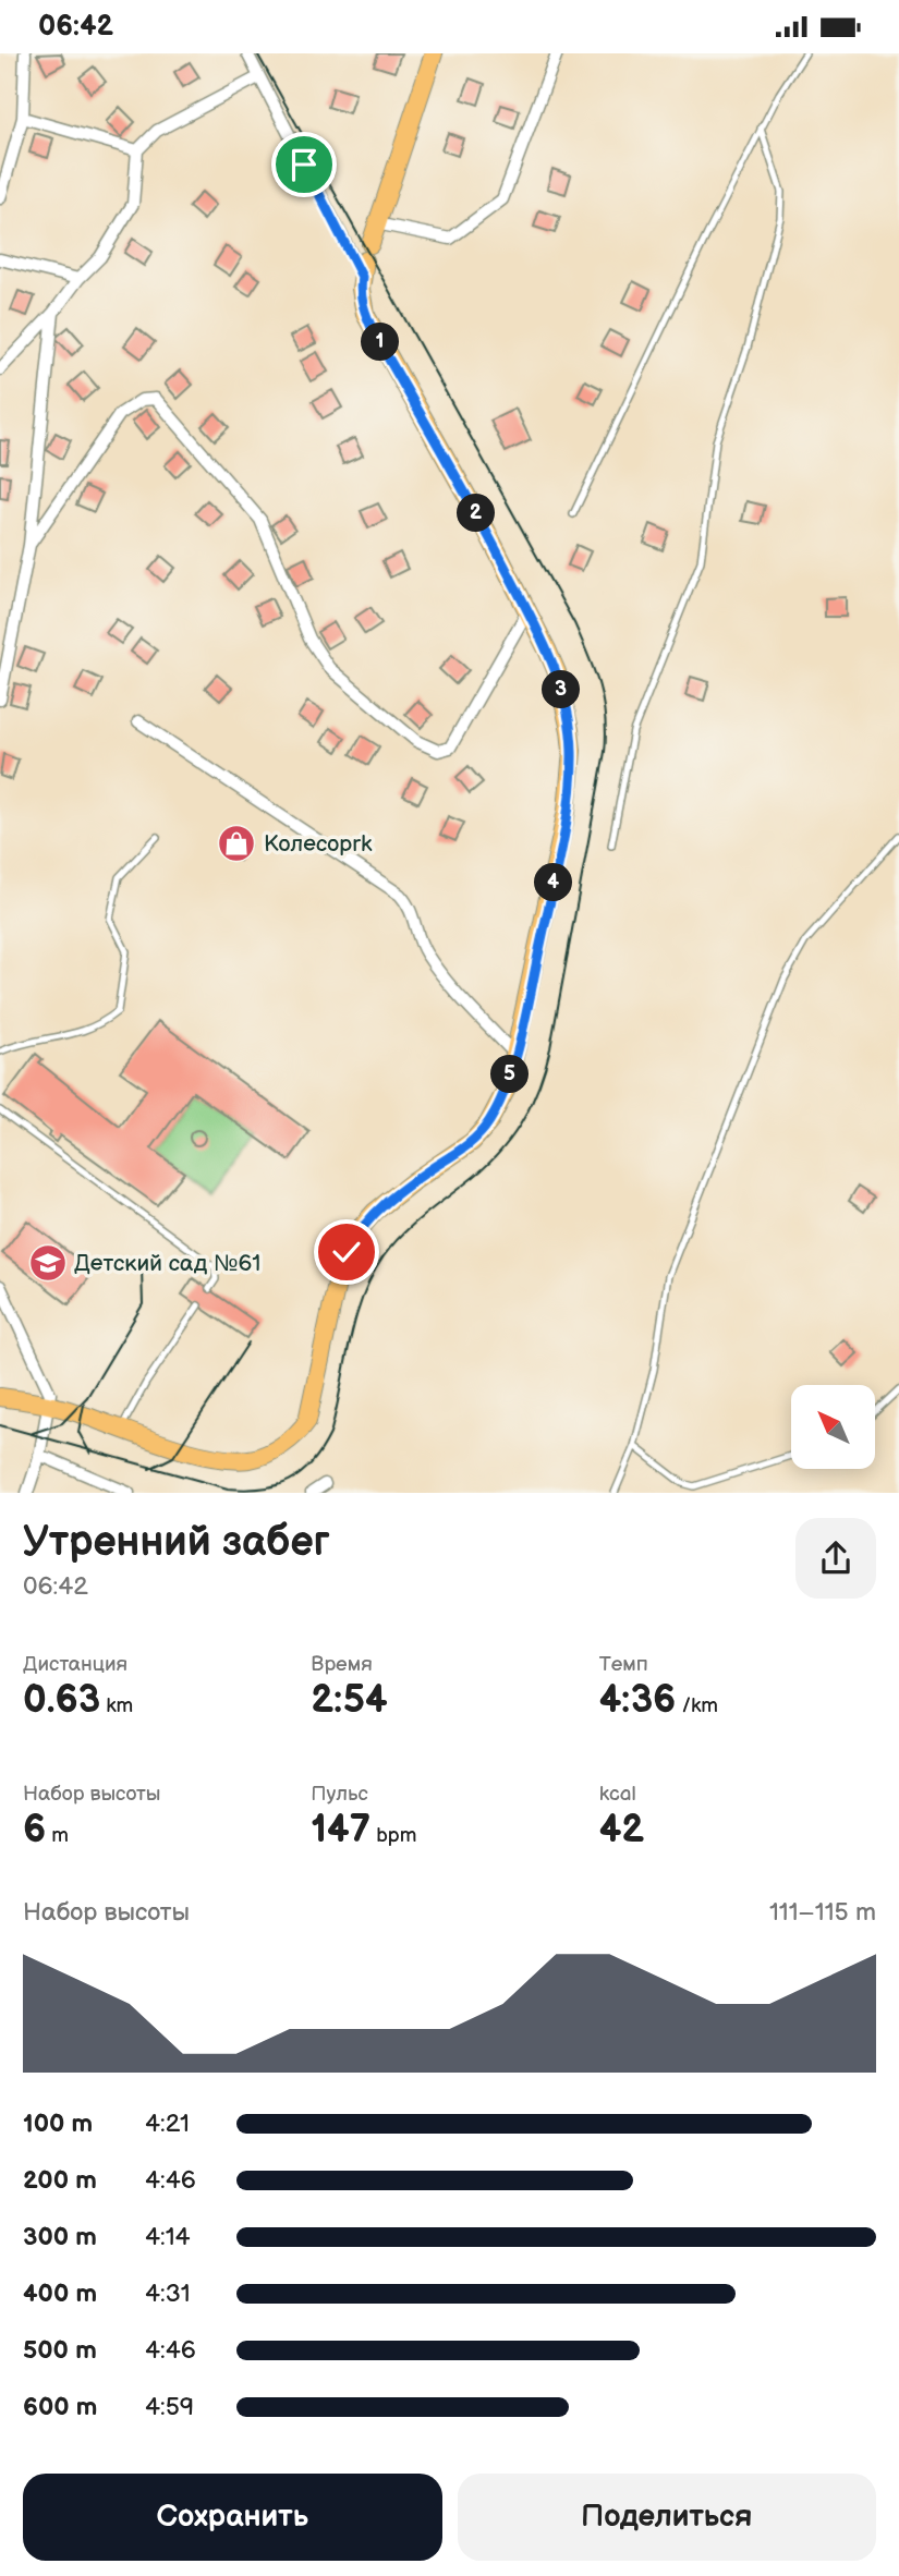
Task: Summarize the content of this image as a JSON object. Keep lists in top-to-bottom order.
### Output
{
  "places": {
    "shop": ["Колесоprk"],
    "school or university": ["Детский сад №61"]
  },
  "north": "top left",
  "page": {
    "status": "06:42",
    "pins": [
      "1",
      "2",
      "3",
      "4",
      "5"
    ],
    "heading": ["Утренний забег", "06:42"],
    "stats": [
      ["Дистанция", "0.63 km"],
      ["Время", "2:54"],
      ["Темп", "4:36 /km"],
      ["Набор высоты", "6 m"],
      ["Пульс", "147 bpm"],
      ["kcal", "42"]
    ],
    "chart": ["Набор высоты", "111–115 m"],
    "list": [
      {
        "name": "100 m",
        "note": "4:21"
      },
      {
        "name": "200 m",
        "note": "4:46"
      },
      {
        "name": "300 m",
        "note": "4:14"
      },
      {
        "name": "400 m",
        "note": "4:31"
      },
      {
        "name": "500 m",
        "note": "4:46"
      },
      {
        "name": "600 m",
        "note": "4:59"
      }
    ],
    "buttons": ["Сохранить", "Поделиться"]
  }
}
